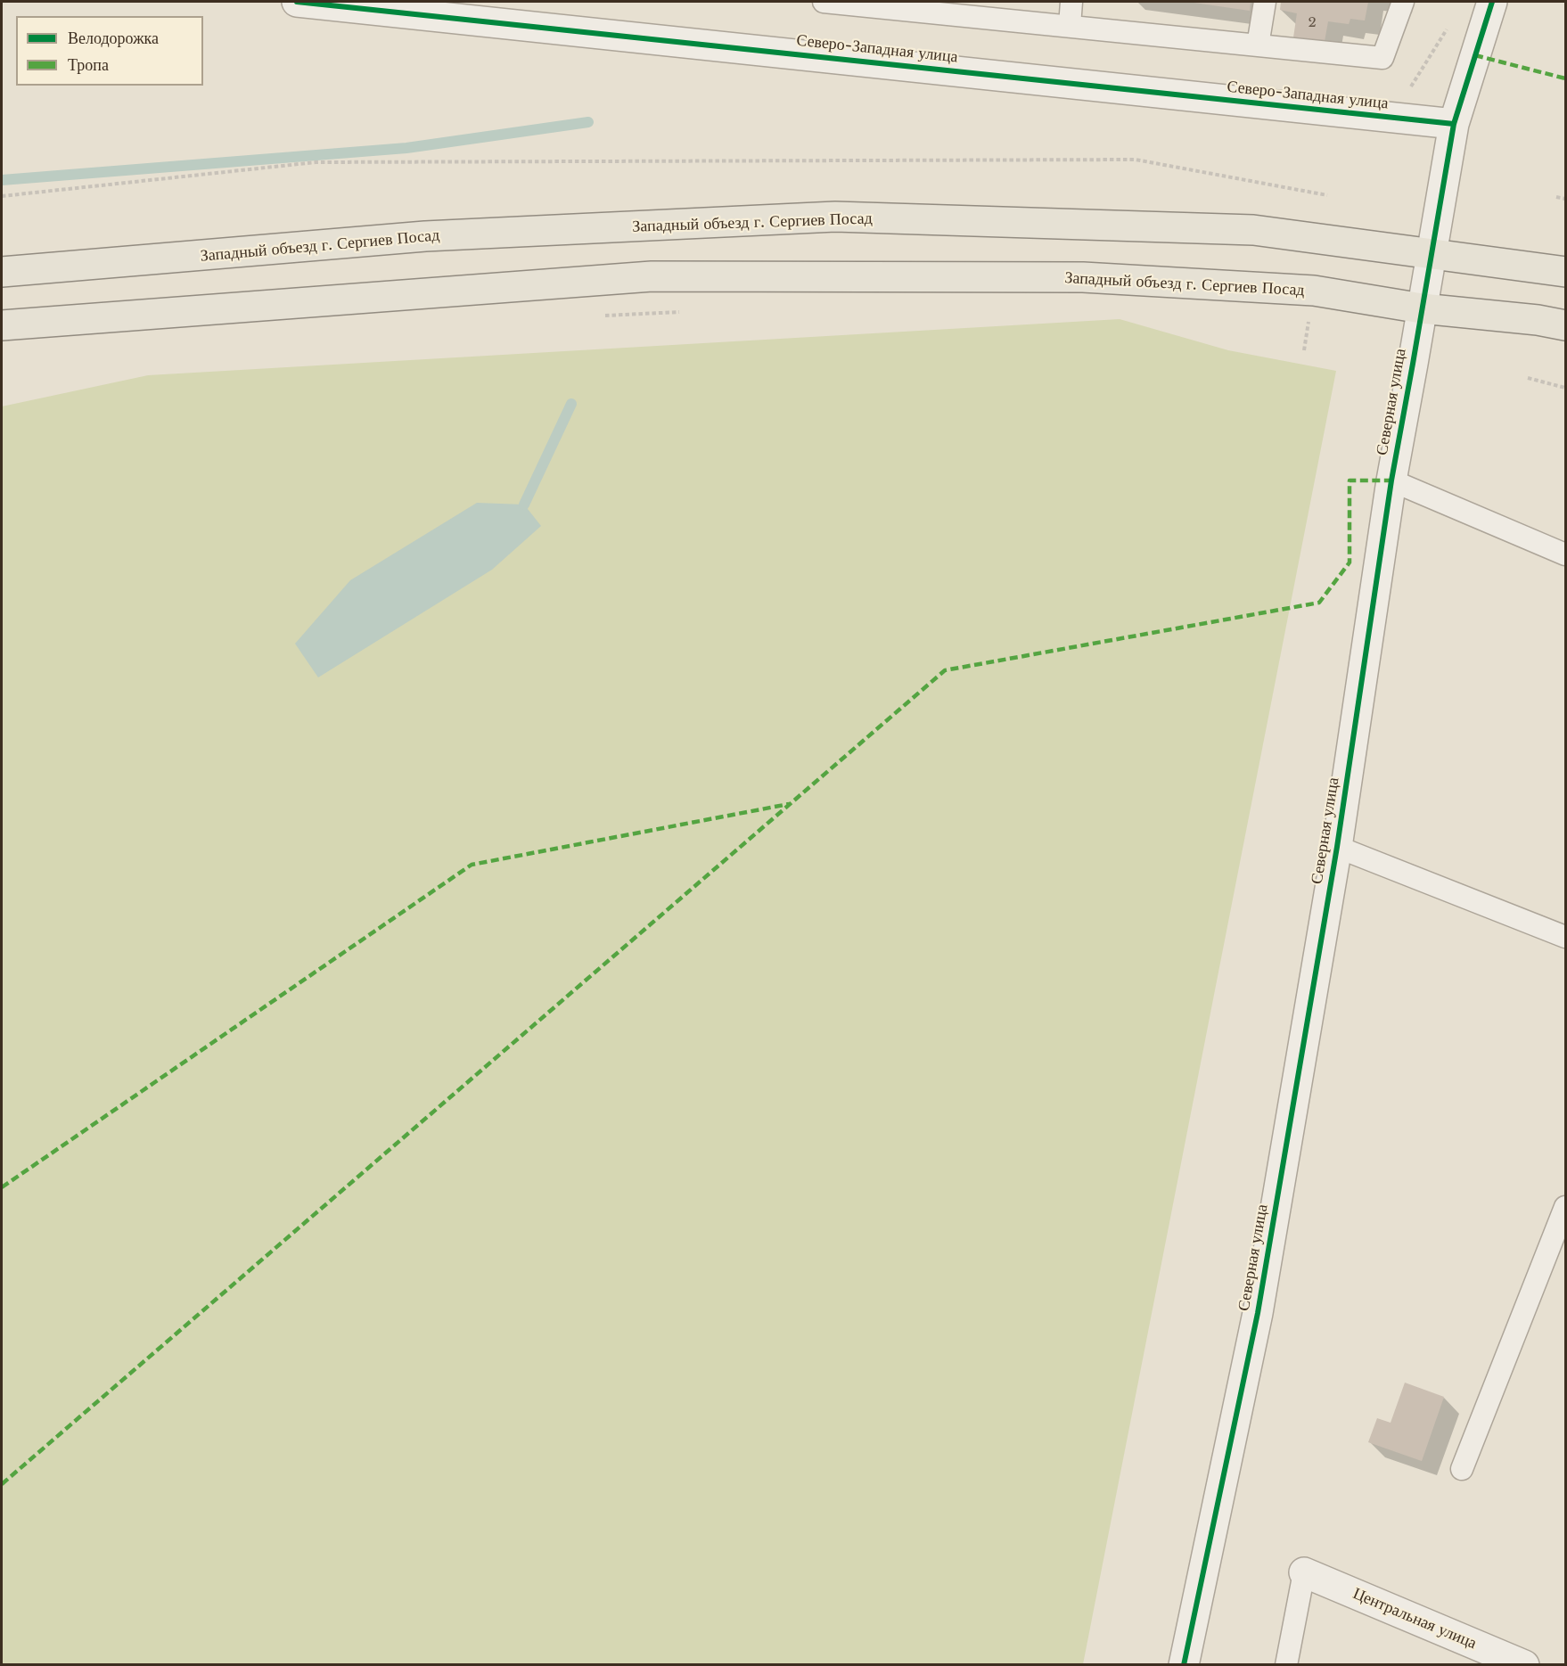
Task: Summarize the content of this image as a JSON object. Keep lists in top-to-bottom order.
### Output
{
  "streets": {
    "main road": ["Западный объезд г. Сергиев Посад"],
    "street": ["Северо-Западная улица", "Северная улица", "Центральная улица"]
  },
  "crossings": [
    ["Северо-Западная улица", "Северная улица"],
    ["Западный объезд г. Сергиев Посад", "Северная улица"]
  ],
  "house_numbers": ["2"],
  "legend": ["Велодорожка", "Тропа"]
}
